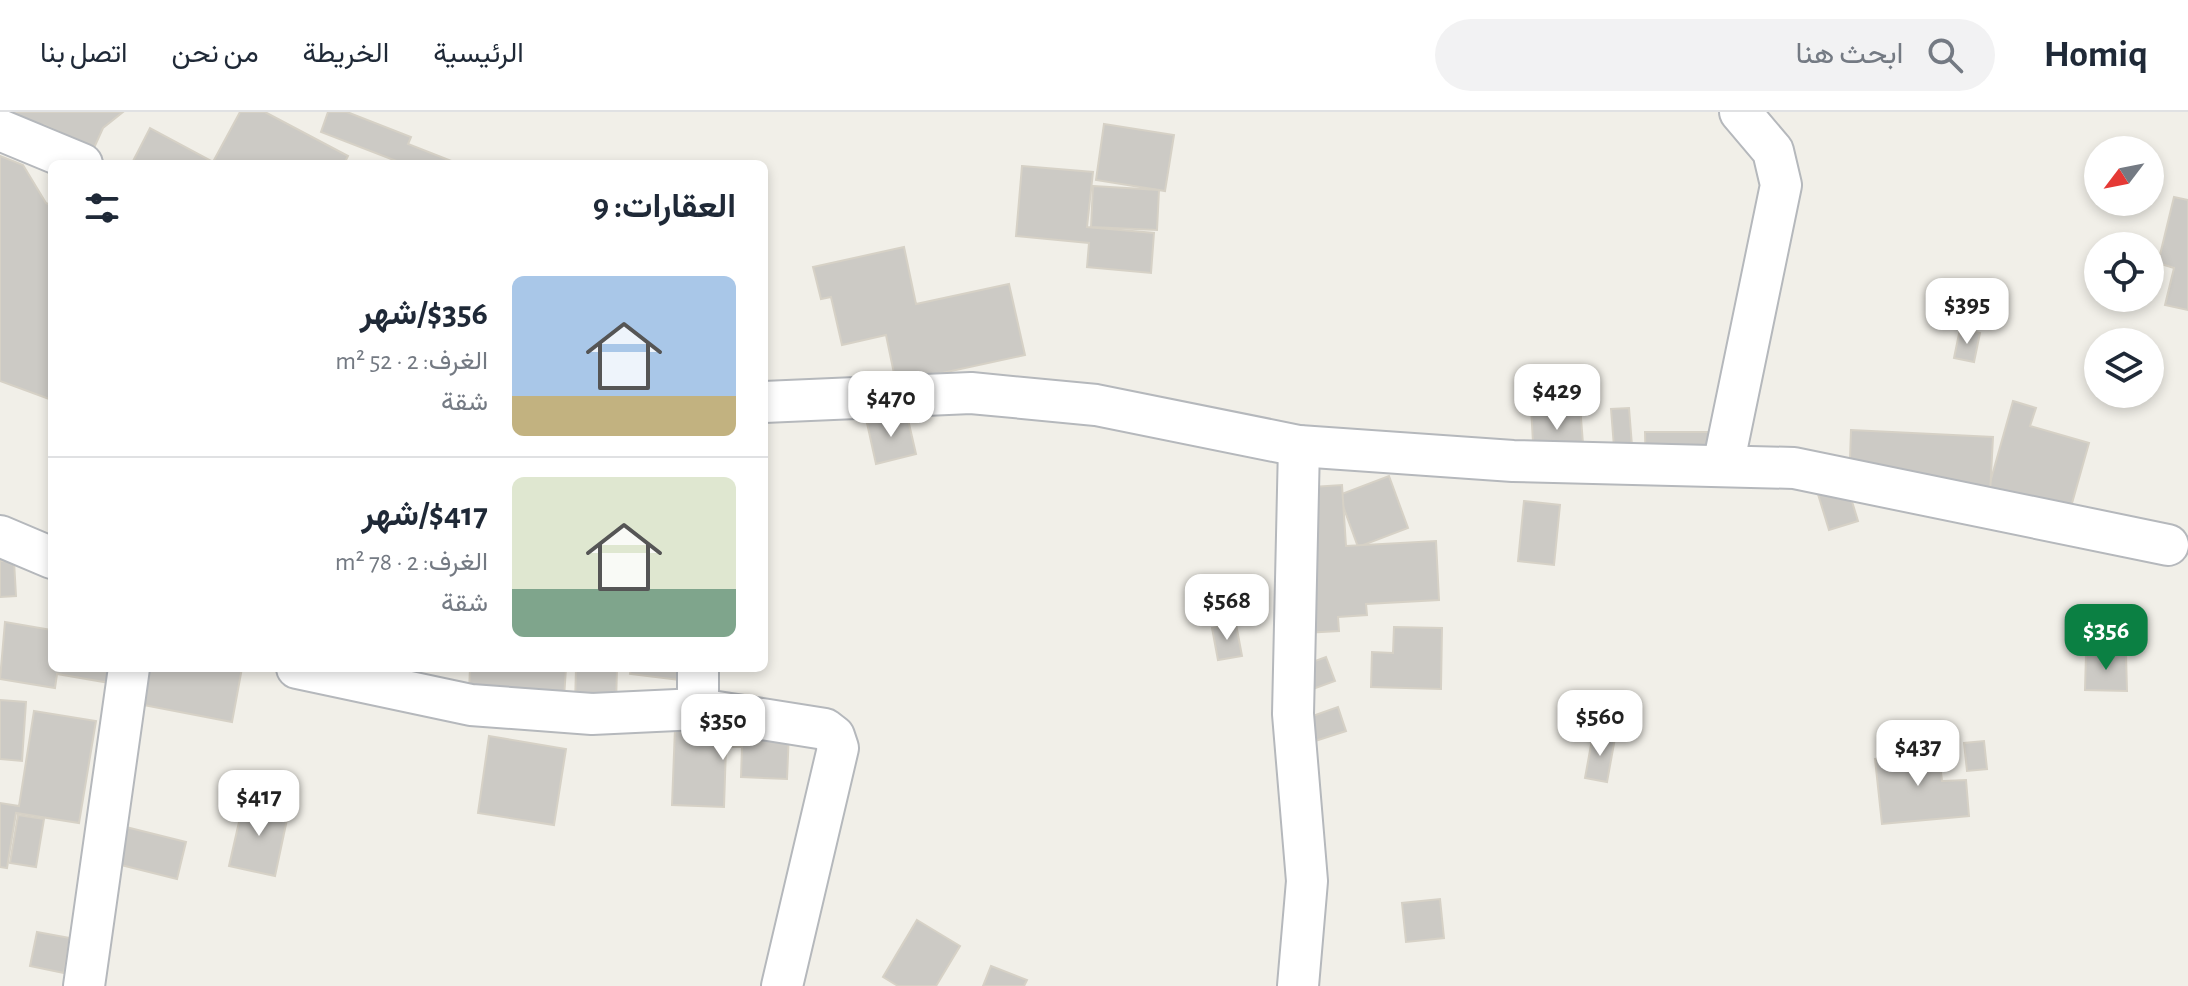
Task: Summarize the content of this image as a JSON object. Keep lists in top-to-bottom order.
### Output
{
  "north": "bottom left",
  "page": {
    "header": "Homiq",
    "search": "ابحث هنا",
    "nav": [
      "الرئيسية",
      "الخريطة",
      "من نحن",
      "اتصل بنا"
    ],
    "heading": "العقارات: 9",
    "list": [
      {
        "name": "$356/شهر",
        "note": "الغرف: 2 · 52 m² · شقة"
      },
      {
        "name": "$417/شهر",
        "note": "الغرف: 2 · 78 m² · شقة"
      }
    ],
    "price": [
      "$395",
      "$429",
      "$470",
      "$568",
      "$356",
      "$560",
      "$350",
      "$437",
      "$417"
    ]
  }
}
